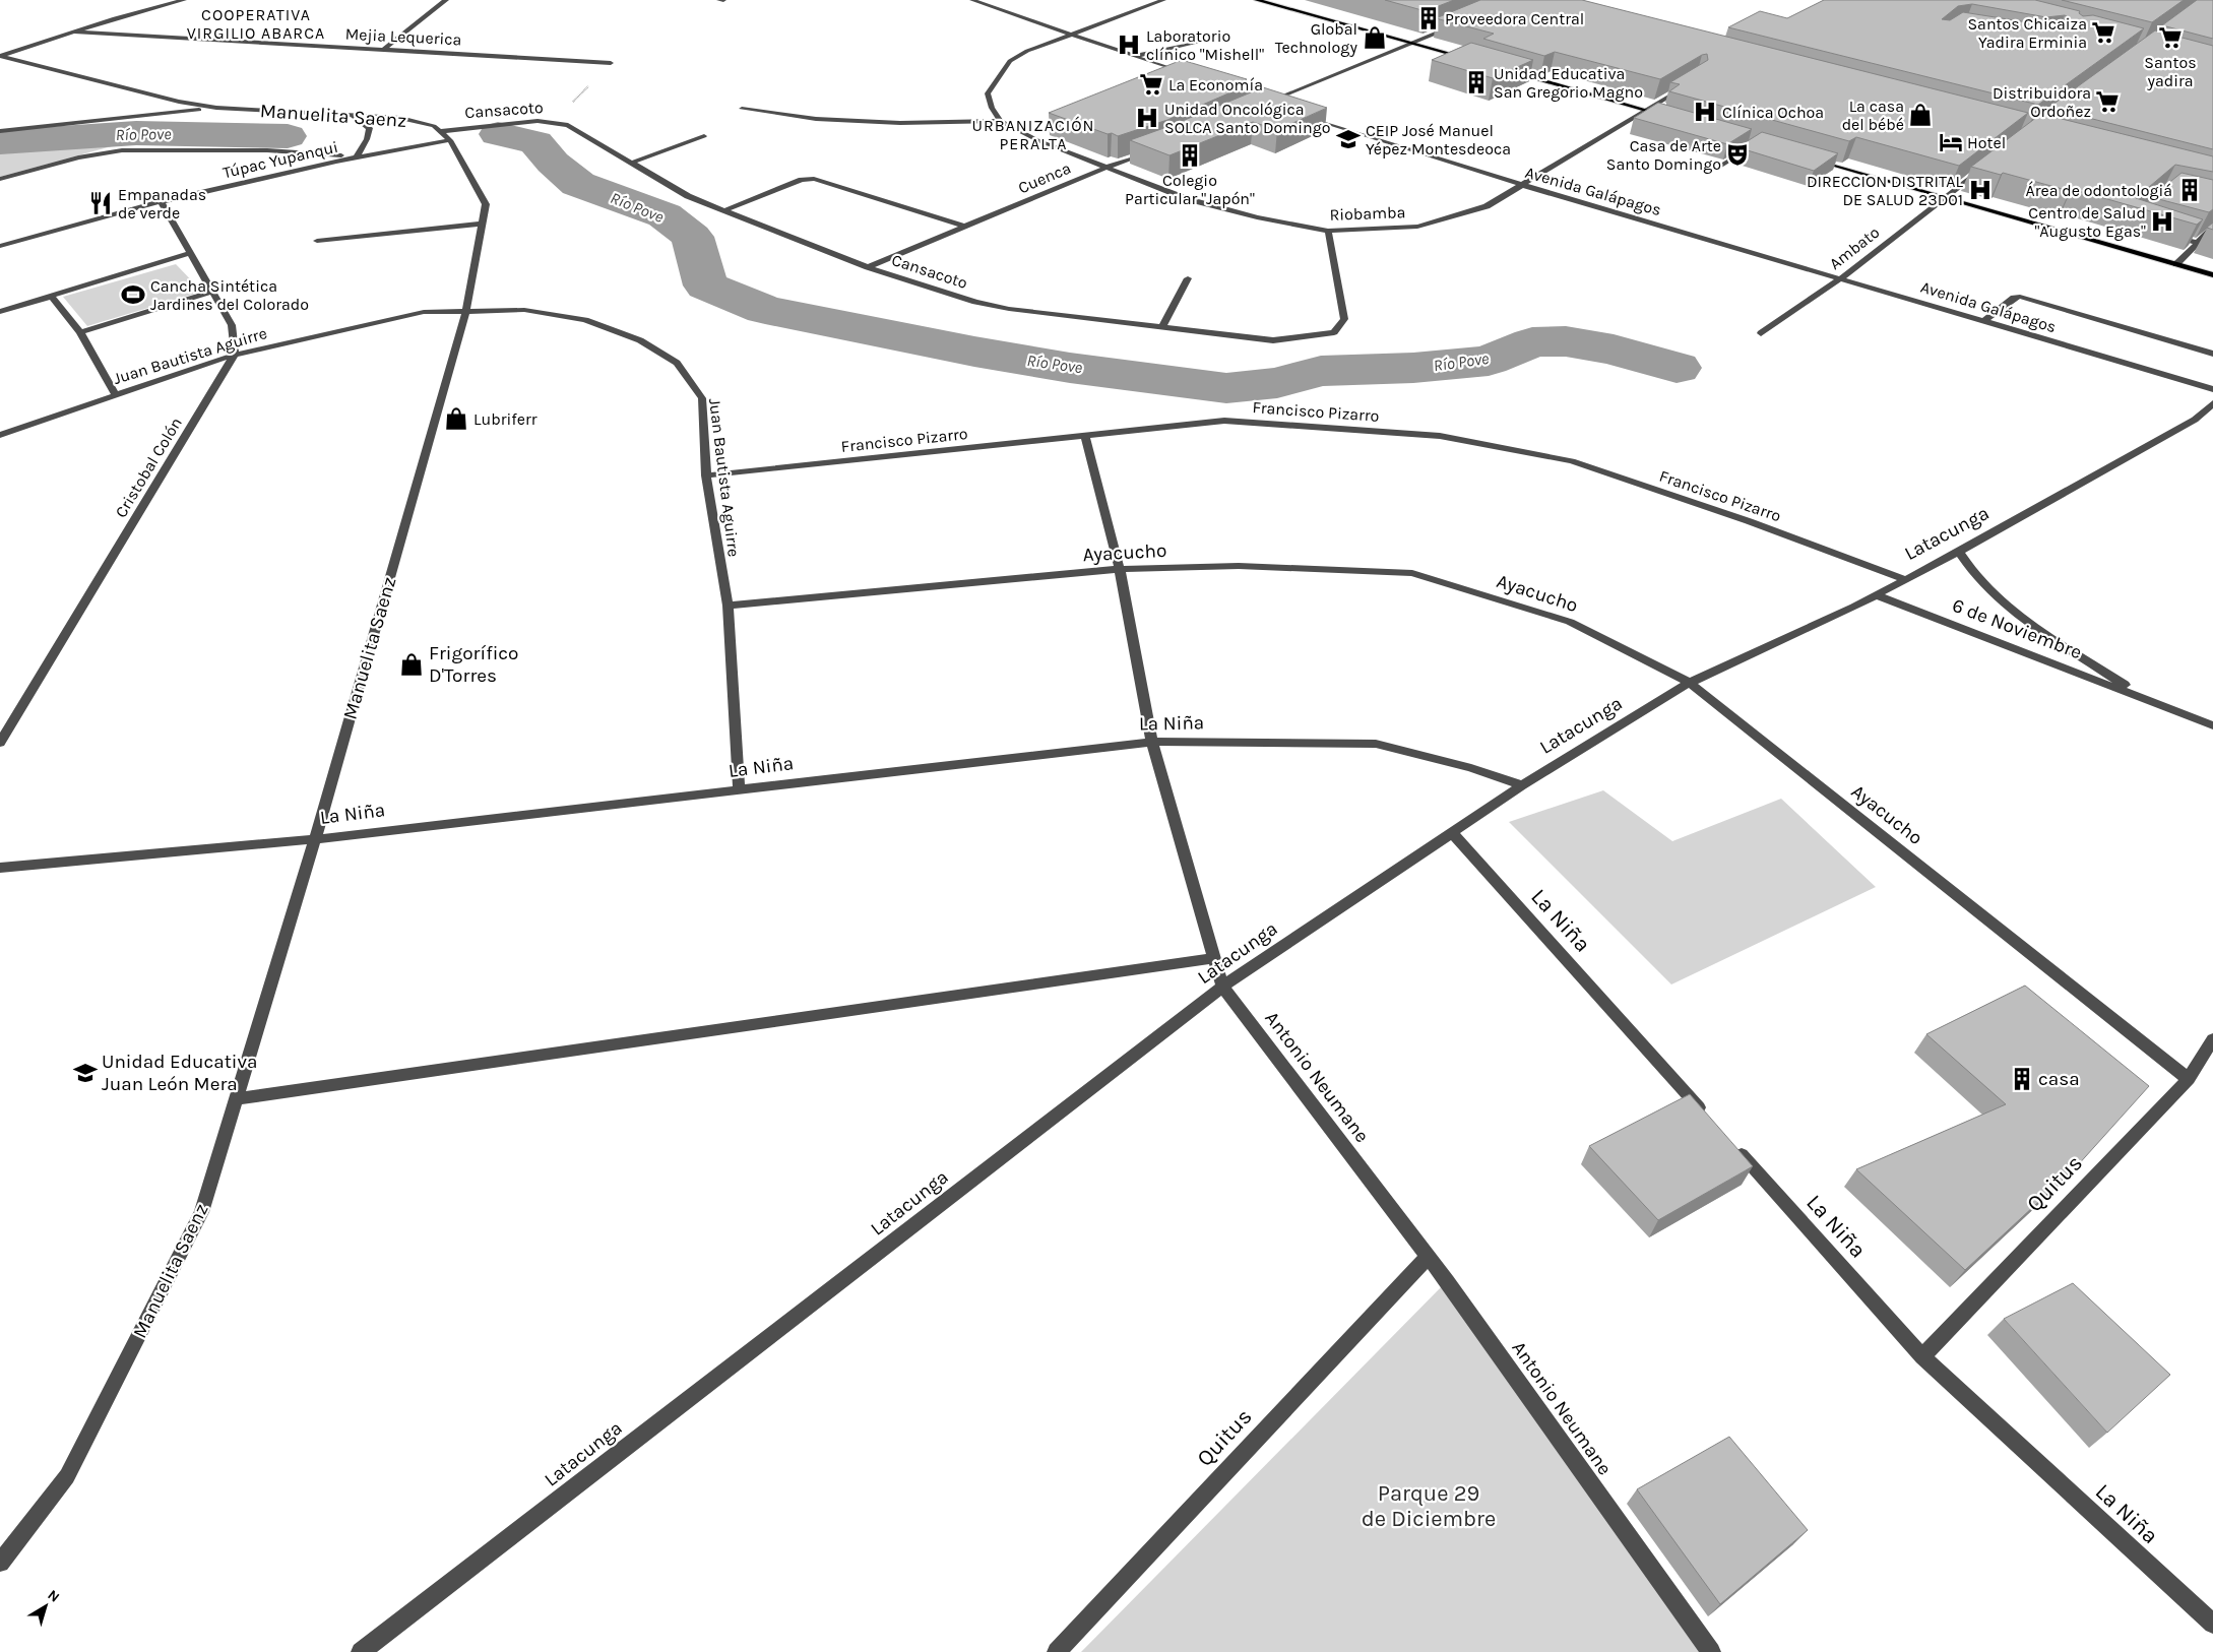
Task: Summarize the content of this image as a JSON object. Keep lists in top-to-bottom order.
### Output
{
  "streets": {
    "street": [
      "Mejia Lequerica",
      "Cansacoto",
      "Manuelita Saenz",
      "Túpac Yupanqui",
      "Cuenca",
      "Avenida Galápagos",
      "Riobamba",
      "Ambato",
      "Juan Bautista Aguirre",
      "Francisco Pizarro",
      "Cristobal Colón",
      "Latacunga",
      "Ayacucho",
      "6 de Noviembre",
      "La Niña",
      "Antonio Neumane",
      "Quitus"
    ]
  },
  "crossings": [
    ["Cansacoto", "Manuelita Saenz"],
    ["Cansacoto", "Cuenca"],
    ["Cansacoto", "Riobamba"],
    ["Manuelita Saenz", "Túpac Yupanqui"],
    ["Manuelita Saenz", "Juan Bautista Aguirre"],
    ["Manuelita Saenz", "La Niña"],
    ["Cuenca", "Riobamba"],
    ["Avenida Galápagos", "Riobamba"],
    ["Avenida Galápagos", "Ambato"],
    ["Juan Bautista Aguirre", "Francisco Pizarro"],
    ["Juan Bautista Aguirre", "Cristobal Colón"],
    ["Juan Bautista Aguirre", "Ayacucho"],
    ["Juan Bautista Aguirre", "La Niña"],
    ["Francisco Pizarro", "Latacunga"],
    ["Francisco Pizarro", "Antonio Neumane"],
    ["Latacunga", "Ayacucho"],
    ["Latacunga", "6 de Noviembre"],
    ["Latacunga", "La Niña"],
    ["Latacunga", "Antonio Neumane"],
    ["Ayacucho", "Antonio Neumane"],
    ["Ayacucho", "Quitus"],
    ["La Niña", "Antonio Neumane"],
    ["La Niña", "Quitus"],
    ["Antonio Neumane", "Quitus"]
  ],
  "districts": ["COOPERATIVA VIRGILIO ABARCA", "URBANIZACIÓN PERALTA"],
  "water": ["Río Pove"],
  "parks": ["Parque 29 de Diciembre"],
  "places": {
    "building": [
      "Proveedora Central",
      "Unidad Educativa San Gregorio Magno",
      "Colegio Particular \"Japón\"",
      "Área de odontologiá",
      "casa"
    ],
    "supermarket": [
      "Santos Chicaiza Yadira Erminia",
      "Santos yadira",
      "La Economía",
      "Distribuidora Ordoñez"
    ],
    "shop": [
      "Global Technology",
      "La casa del bébé",
      "Lubriferr",
      "Frigorífico D'Torres"
    ],
    "hospital": [
      "Laboratorio clínico \"Mishell\"",
      "Clínica Ochoa",
      "Unidad Oncológica SOLCA Santo Domingo",
      "DIRECCION DISTRITAL DE SALUD 23D01",
      "Centro de Salud \"Augusto Egas\""
    ],
    "school or university": ["CEIP José Manuel Yépez Montesdeoca", "Unidad Educativa Juan León Mera"],
    "hotel": ["Hotel"],
    "theatre": ["Casa de Arte Santo Domingo"],
    "restaurant": ["Empanadas de verde"],
    "sports": ["Cancha Sintética Jardines del Colorado"]
  },
  "north": "top right"
}
